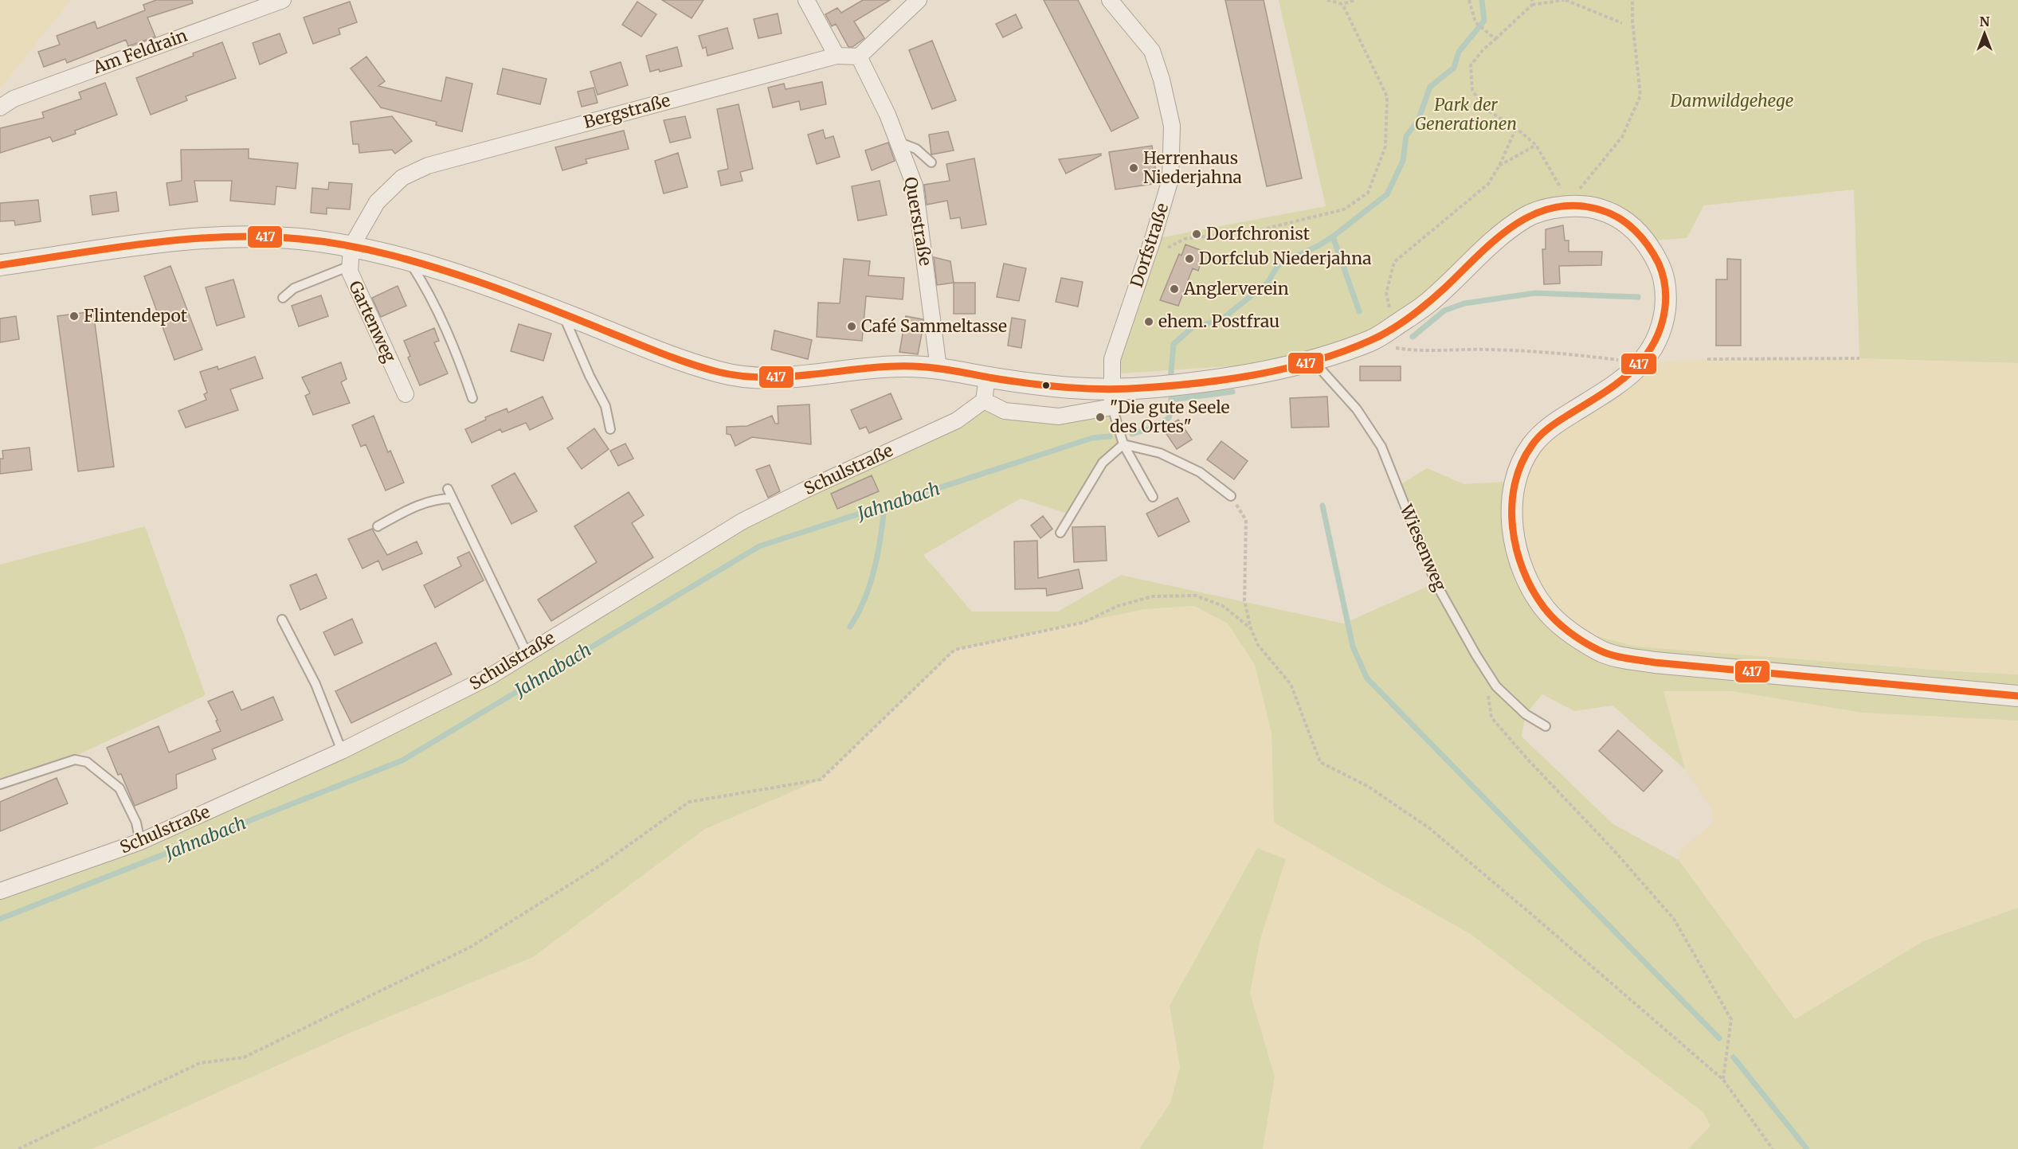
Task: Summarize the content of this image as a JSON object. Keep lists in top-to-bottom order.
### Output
{
  "streets": {
    "street": [
      "Am Feldrain",
      "Bergstraße",
      "Querstraße",
      "Dorfstraße",
      "Gartenweg",
      "Schulstraße"
    ],
    "lane": ["Wiesenweg"]
  },
  "crossings": [
    ["Bergstraße", "Querstraße"],
    ["Bergstraße", "Gartenweg"]
  ],
  "water": ["Jahnabach"],
  "parks": ["Damwildgehege", "Park der Generationen"],
  "places": [
    "Herrenhaus Niederjahna",
    "Dorfchronist",
    "Dorfclub Niederjahna",
    "Anglerverein",
    "Flintendepot",
    "ehem. Postfrau",
    "Café Sammeltasse",
    "\"Die gute Seele des Ortes\""
  ],
  "lines": ["transit line 417"],
  "north": "top"
}
